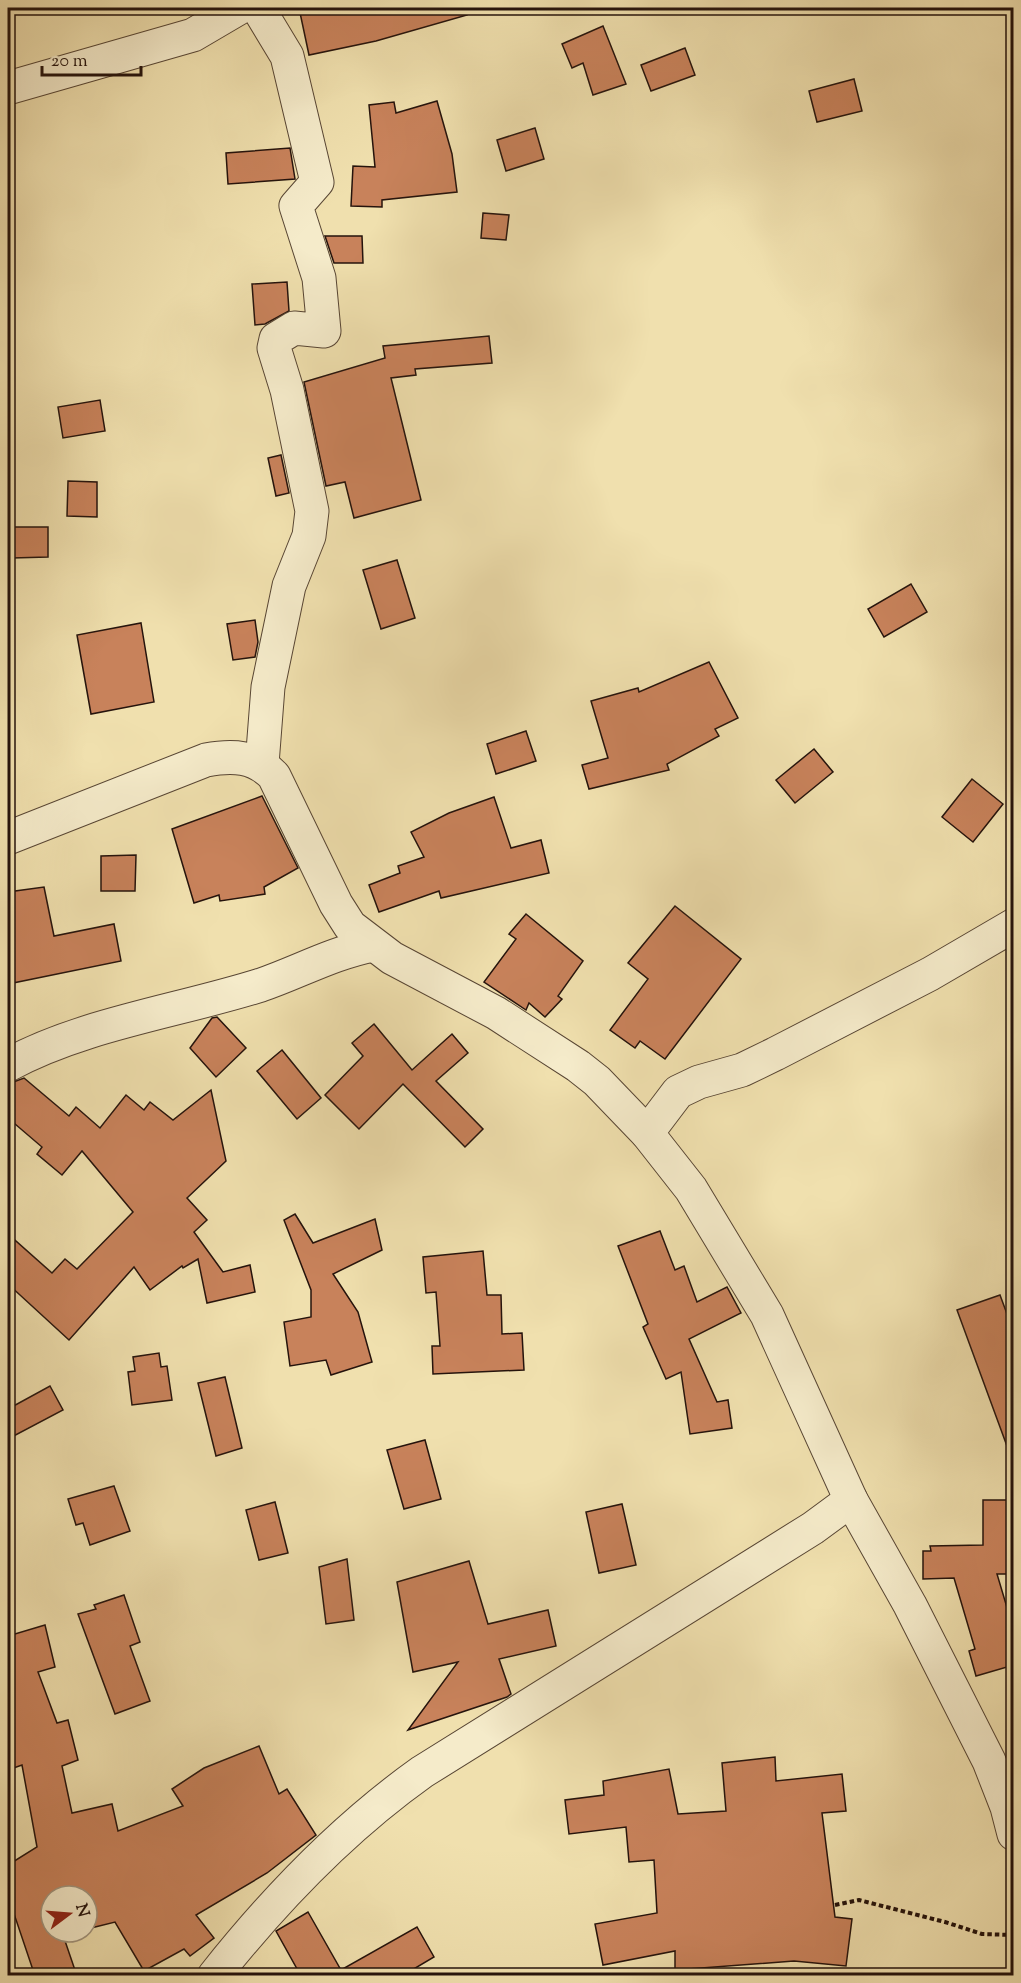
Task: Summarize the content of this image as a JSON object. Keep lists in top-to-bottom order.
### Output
{
  "scale_bar": "20 m",
  "north": "right"
}
